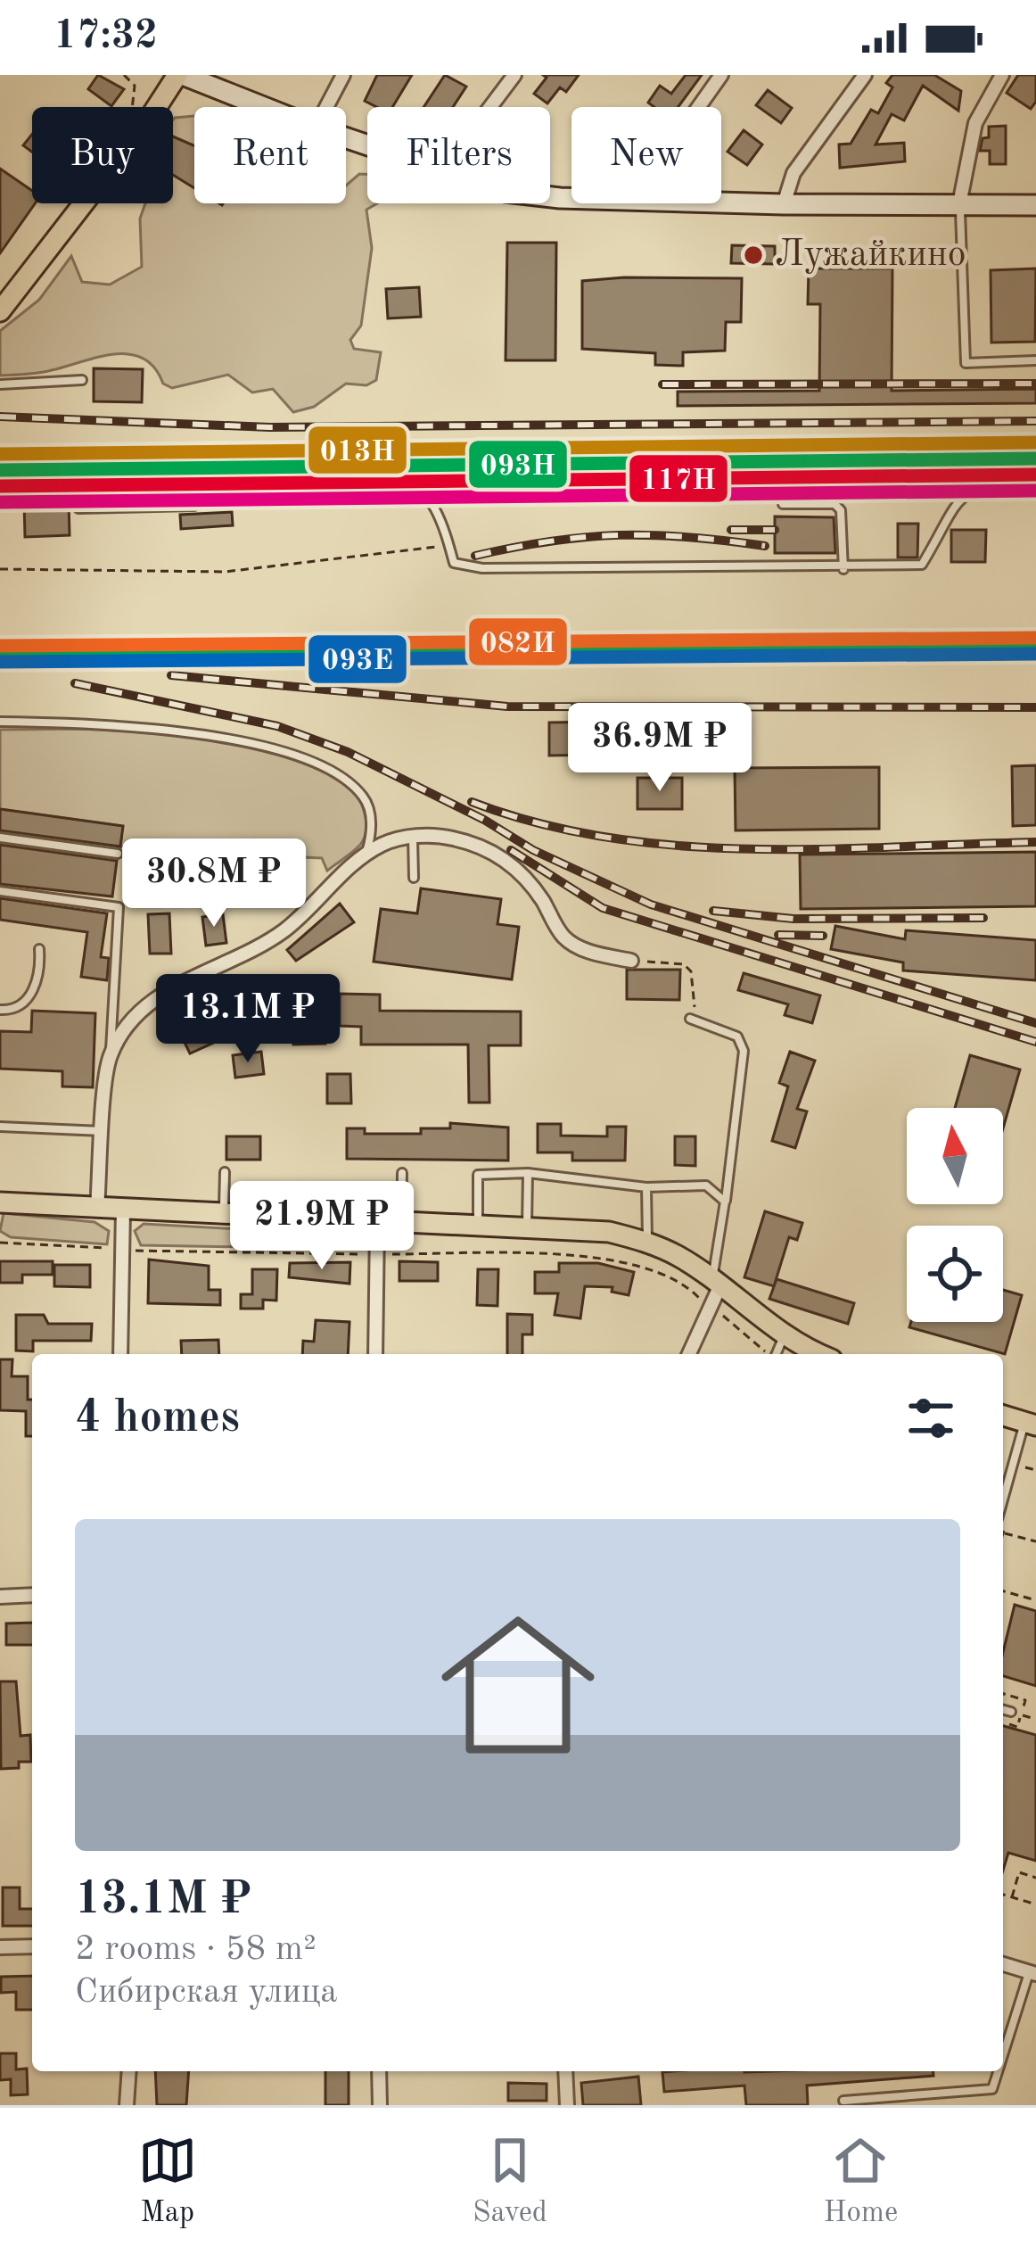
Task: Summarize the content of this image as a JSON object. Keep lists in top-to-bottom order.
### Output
{
  "places": ["Лужайкино"],
  "lines": [
    "transit line 013Н",
    "transit line 093Н",
    "transit line 117Н",
    "transit line 082И",
    "transit line 093Е"
  ],
  "north": "top",
  "page": {
    "status": "17:32",
    "chip": [
      "Buy",
      "Rent",
      "Filters",
      "New"
    ],
    "price": [
      "36.9M ₽",
      "30.8M ₽",
      "13.1M ₽",
      "21.9M ₽"
    ],
    "heading": "4 homes",
    "list": [
      {
        "name": "13.1M ₽",
        "note": "2 rooms · 58 m² · Сибирская улица"
      }
    ],
    "tabs": ["Map", "Saved", "Home"]
  }
}
